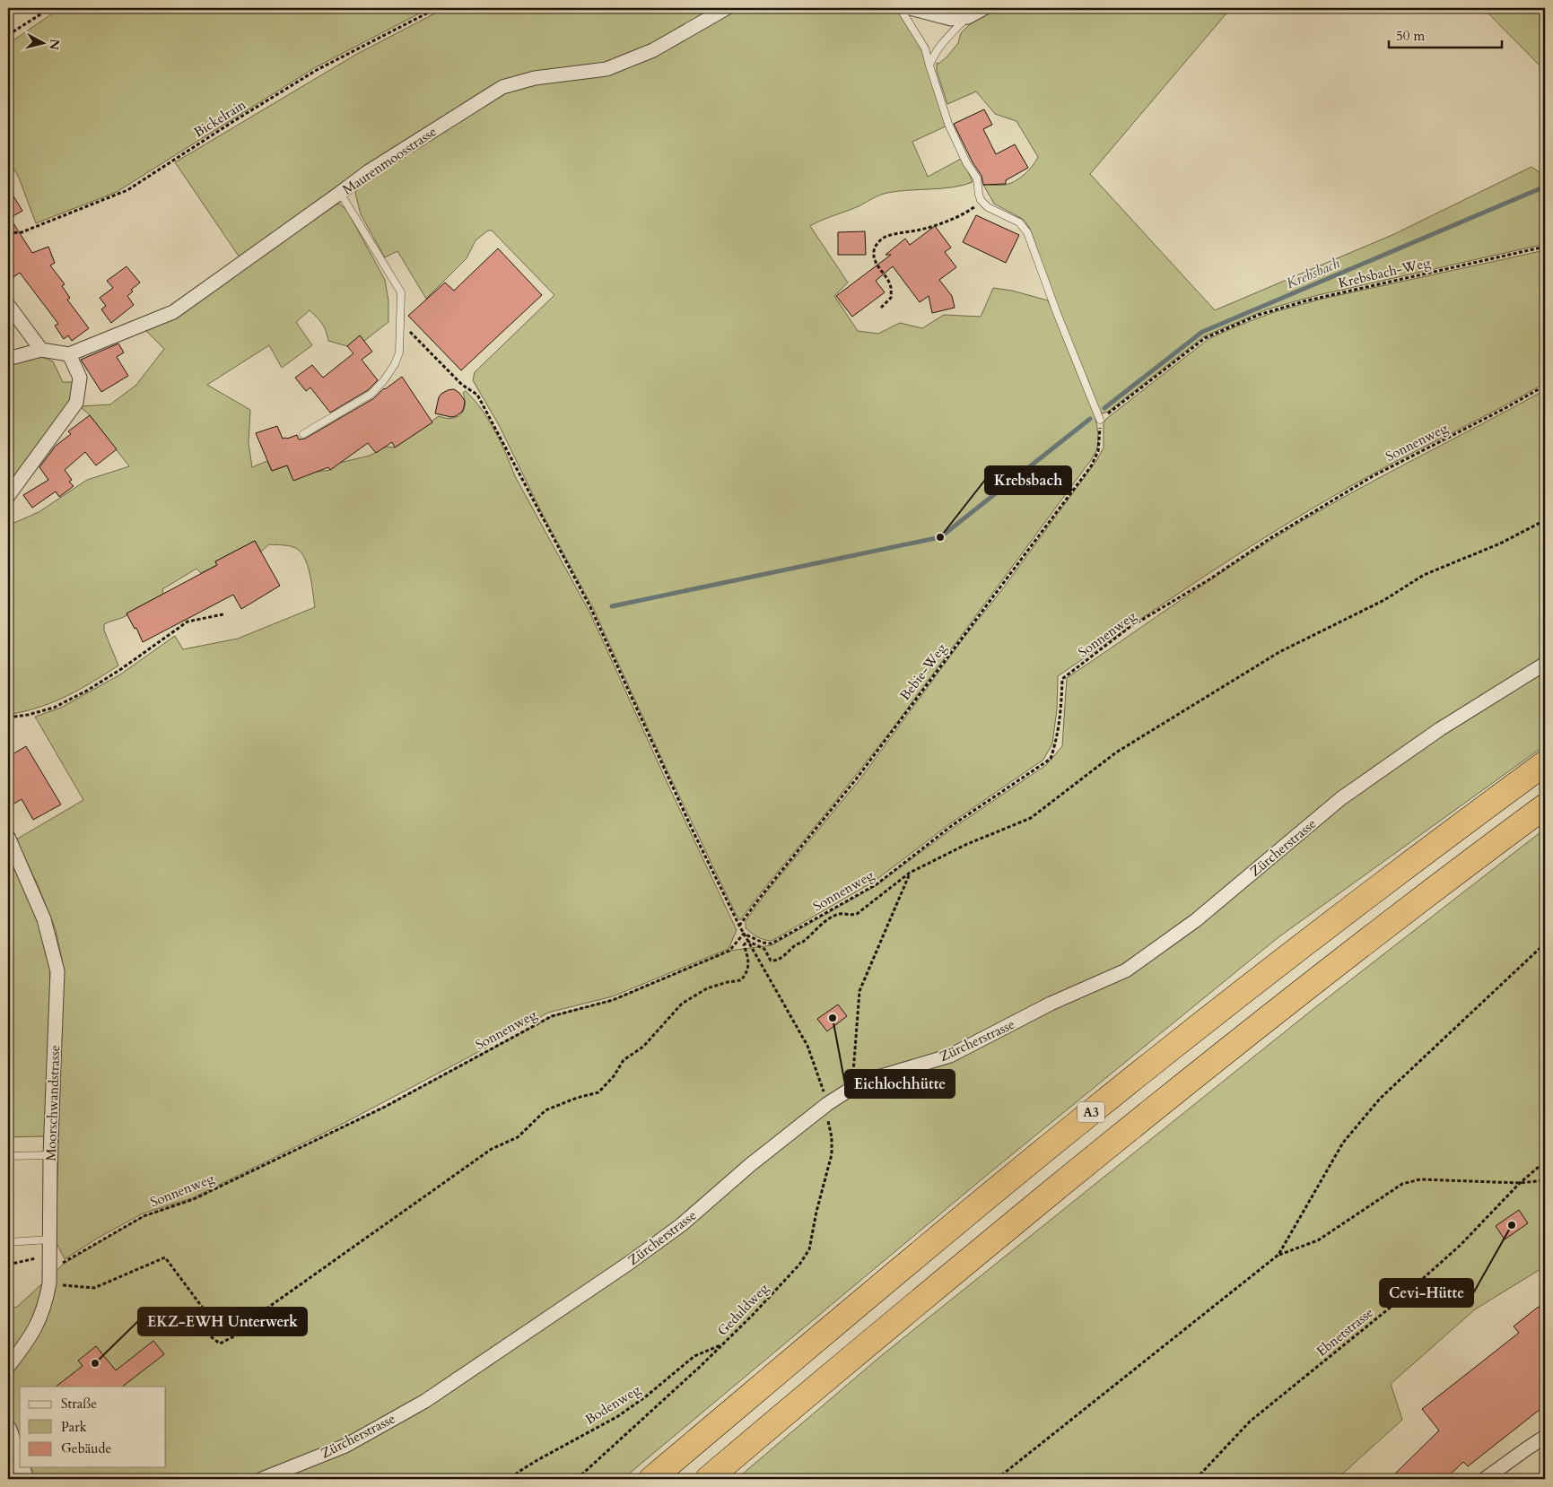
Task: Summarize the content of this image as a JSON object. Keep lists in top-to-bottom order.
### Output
{
  "streets": {
    "highway": ["A3"],
    "street": ["Maurenmoosstrasse", "Zürcherstrasse", "Moorschwandstrasse"],
    "path": [
      "Bickelrain",
      "Krebsbach-Weg",
      "Sonnenweg",
      "Bebie-Weg",
      "Geduldweg",
      "Ebnetstrasse",
      "Bodenweg"
    ]
  },
  "crossings": [
    ["Krebsbach-Weg", "Bebie-Weg"],
    ["Sonnenweg", "Moorschwandstrasse"],
    ["Sonnenweg", "Geduldweg"],
    ["Bebie-Weg", "Geduldweg"],
    ["Zürcherstrasse", "Geduldweg"],
    ["Geduldweg", "Bodenweg"]
  ],
  "water": ["Krebsbach"],
  "places": [
    "Krebsbach",
    "Eichlochhütte",
    "Cevi-Hütte",
    "EKZ-EWH Unterwerk"
  ],
  "legend": ["Straße", "Park", "Gebäude"],
  "scale_bar": "50 m",
  "north": "right"
}
